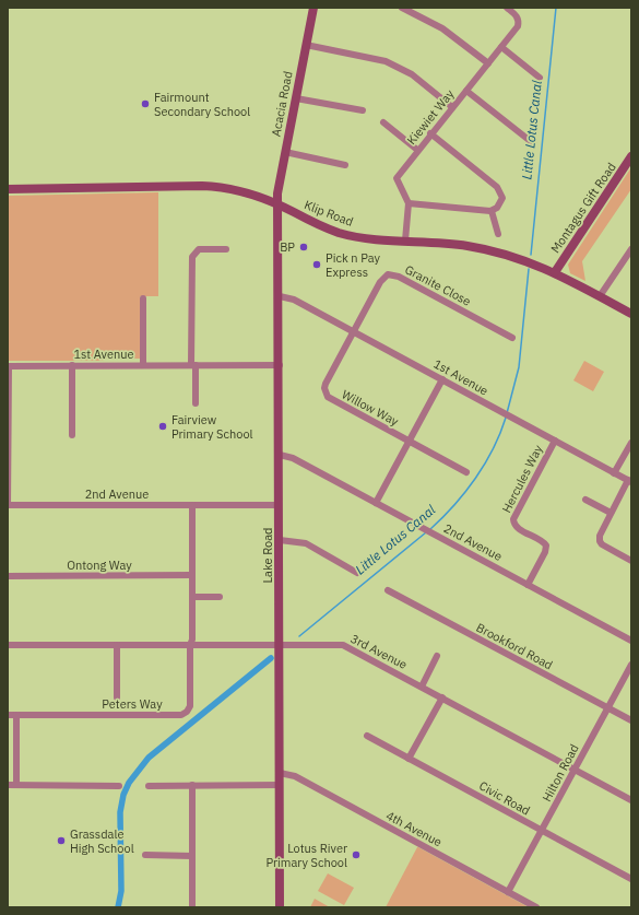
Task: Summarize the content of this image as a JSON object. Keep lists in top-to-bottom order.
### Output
{
  "streets": {
    "street": [
      "Acacia Road",
      "Kiewiet Way",
      "Montagus Gift Road",
      "Klip Road",
      "Granite Close",
      "1st Avenue",
      "Willow Way",
      "Hercules Way",
      "2nd Avenue",
      "Lake Road",
      "Ontong Way",
      "Brookford Road",
      "3rd Avenue",
      "Peters Way",
      "Hilton Road",
      "Civic Road",
      "4th Avenue"
    ]
  },
  "crossings": [
    ["Acacia Road", "Klip Road"],
    ["Acacia Road", "Lake Road"],
    ["Montagus Gift Road", "Klip Road"],
    ["Klip Road", "Lake Road"],
    ["Granite Close", "1st Avenue"],
    ["Granite Close", "Willow Way"],
    ["1st Avenue", "Willow Way"],
    ["1st Avenue", "Hercules Way"],
    ["1st Avenue", "Lake Road"],
    ["Hercules Way", "2nd Avenue"],
    ["2nd Avenue", "Lake Road"],
    ["Lake Road", "3rd Avenue"],
    ["Lake Road", "4th Avenue"],
    ["Brookford Road", "Hilton Road"],
    ["3rd Avenue", "Peters Way"],
    ["3rd Avenue", "Hilton Road"],
    ["Hilton Road", "Civic Road"],
    ["Hilton Road", "4th Avenue"]
  ],
  "water": ["Little Lotus Canal"],
  "places": [
    "Fairmount Secondary School",
    "BP",
    "Pick n Pay Express",
    "Fairview Primary School",
    "Grassdale High School",
    "Lotus River Primary School"
  ]
}
